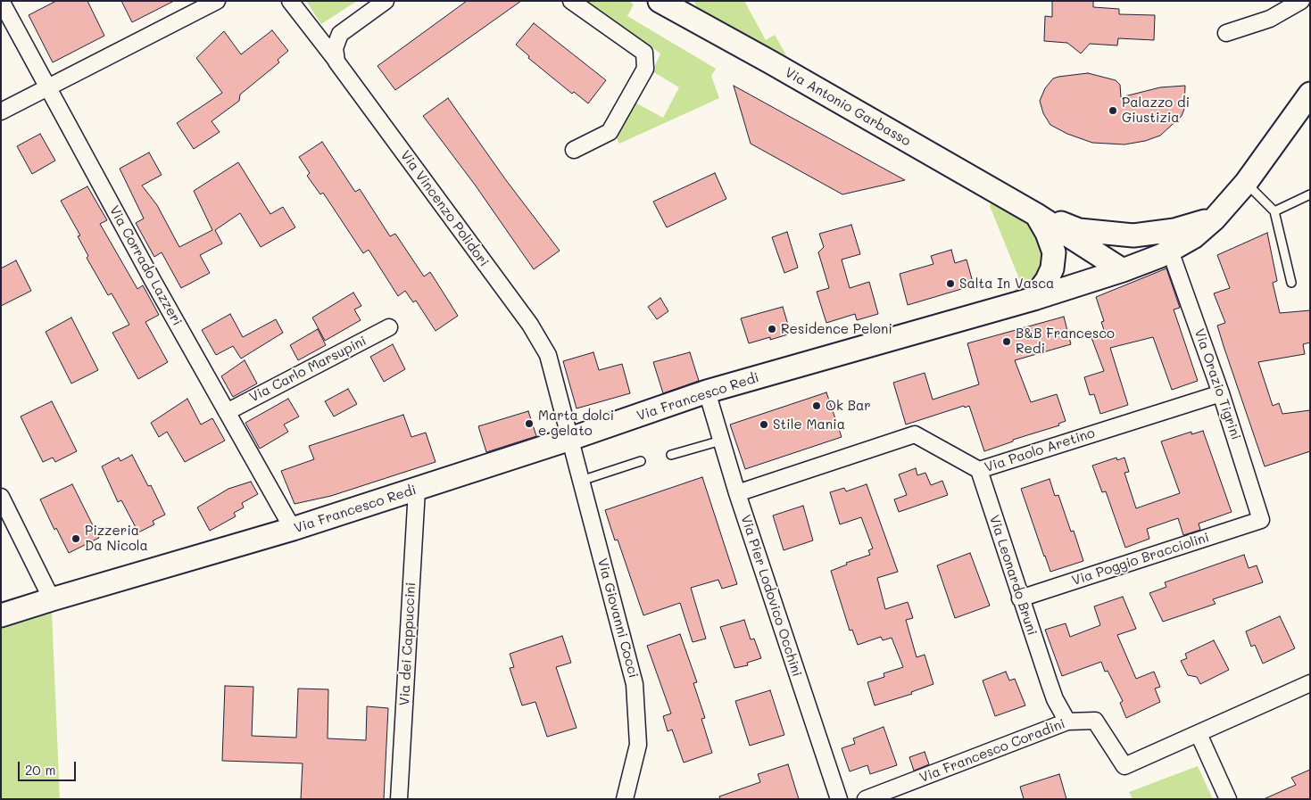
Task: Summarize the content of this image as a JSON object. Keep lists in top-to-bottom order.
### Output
{
  "streets": {
    "street": [
      "Via Antonio Garbasso",
      "Via Vincenzo Polidori",
      "Via Corrado Lazzeri",
      "Via Carlo Marsupini",
      "Via Orazio Tigrini",
      "Via Francesco Redi",
      "Via Paolo Aretino",
      "Via Poggio Bracciolini",
      "Via Leonardo Bruni",
      "Via Pier Lodovico Occhini",
      "Via Giovanni Cocci",
      "Via dei Cappuccini",
      "Via Francesco Coradini"
    ]
  },
  "crossings": [
    ["Via Antonio Garbasso", "Via Francesco Redi"],
    ["Via Vincenzo Polidori", "Via Francesco Redi"],
    ["Via Vincenzo Polidori", "Via Giovanni Cocci"],
    ["Via Corrado Lazzeri", "Via Carlo Marsupini"],
    ["Via Corrado Lazzeri", "Via Francesco Redi"],
    ["Via Orazio Tigrini", "Via Francesco Redi"],
    ["Via Orazio Tigrini", "Via Paolo Aretino"],
    ["Via Orazio Tigrini", "Via Poggio Bracciolini"],
    ["Via Francesco Redi", "Via Pier Lodovico Occhini"],
    ["Via Francesco Redi", "Via Giovanni Cocci"],
    ["Via Francesco Redi", "Via dei Cappuccini"],
    ["Via Paolo Aretino", "Via Leonardo Bruni"],
    ["Via Paolo Aretino", "Via Pier Lodovico Occhini"],
    ["Via Poggio Bracciolini", "Via Leonardo Bruni"],
    ["Via Leonardo Bruni", "Via Francesco Coradini"]
  ],
  "places": [
    "Palazzo di Giustizia",
    "Salta In Vasca",
    "Residence Peloni",
    "B&B Francesco Redi",
    "Ok Bar",
    "Marta dolci e gelato",
    "Stile Mania",
    "Pizzeria Da Nicola"
  ],
  "scale_bar": "20 m"
}
